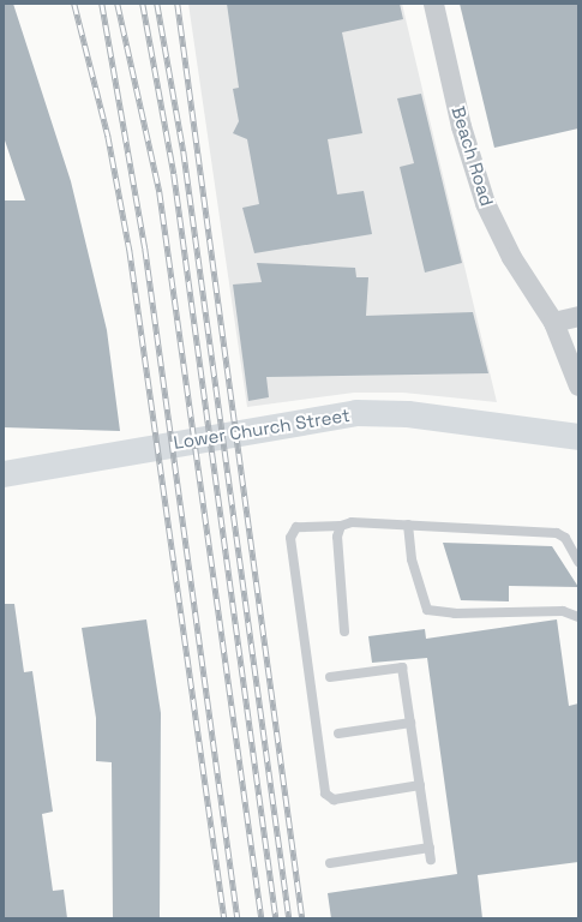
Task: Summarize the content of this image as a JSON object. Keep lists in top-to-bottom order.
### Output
{
  "streets": {
    "main road": ["Lower Church Street"],
    "street": ["Beach Road"]
  }
}
